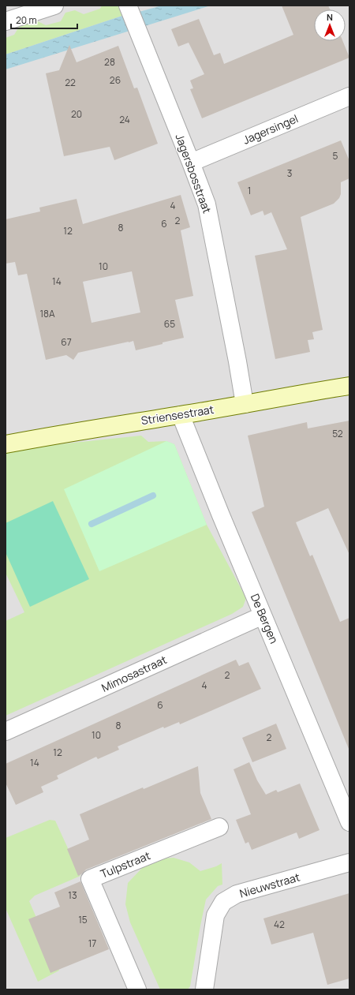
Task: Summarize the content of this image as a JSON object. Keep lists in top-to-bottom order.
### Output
{
  "streets": {
    "street": [
      "Jagersingel",
      "Jagersbosstraat",
      "Striensestraat",
      "De Bergen",
      "Mimosastraat",
      "Tulpstraat",
      "Nieuwstraat"
    ]
  },
  "crossings": [
    ["Jagersingel", "Jagersbosstraat"],
    ["Jagersbosstraat", "Striensestraat"],
    ["Striensestraat", "De Bergen"],
    ["De Bergen", "Mimosastraat"]
  ],
  "house_numbers": [
    "28",
    "26",
    "22",
    "20",
    "24",
    "5",
    "3",
    "1",
    "4",
    "2",
    "6",
    "8",
    "12",
    "10",
    "14",
    "18A",
    "65",
    "67",
    "52",
    "2",
    "4",
    "6",
    "8",
    "10",
    "2",
    "12",
    "14",
    "13",
    "15",
    "42",
    "17"
  ],
  "scale_bar": "20 m",
  "north": "top"
}
